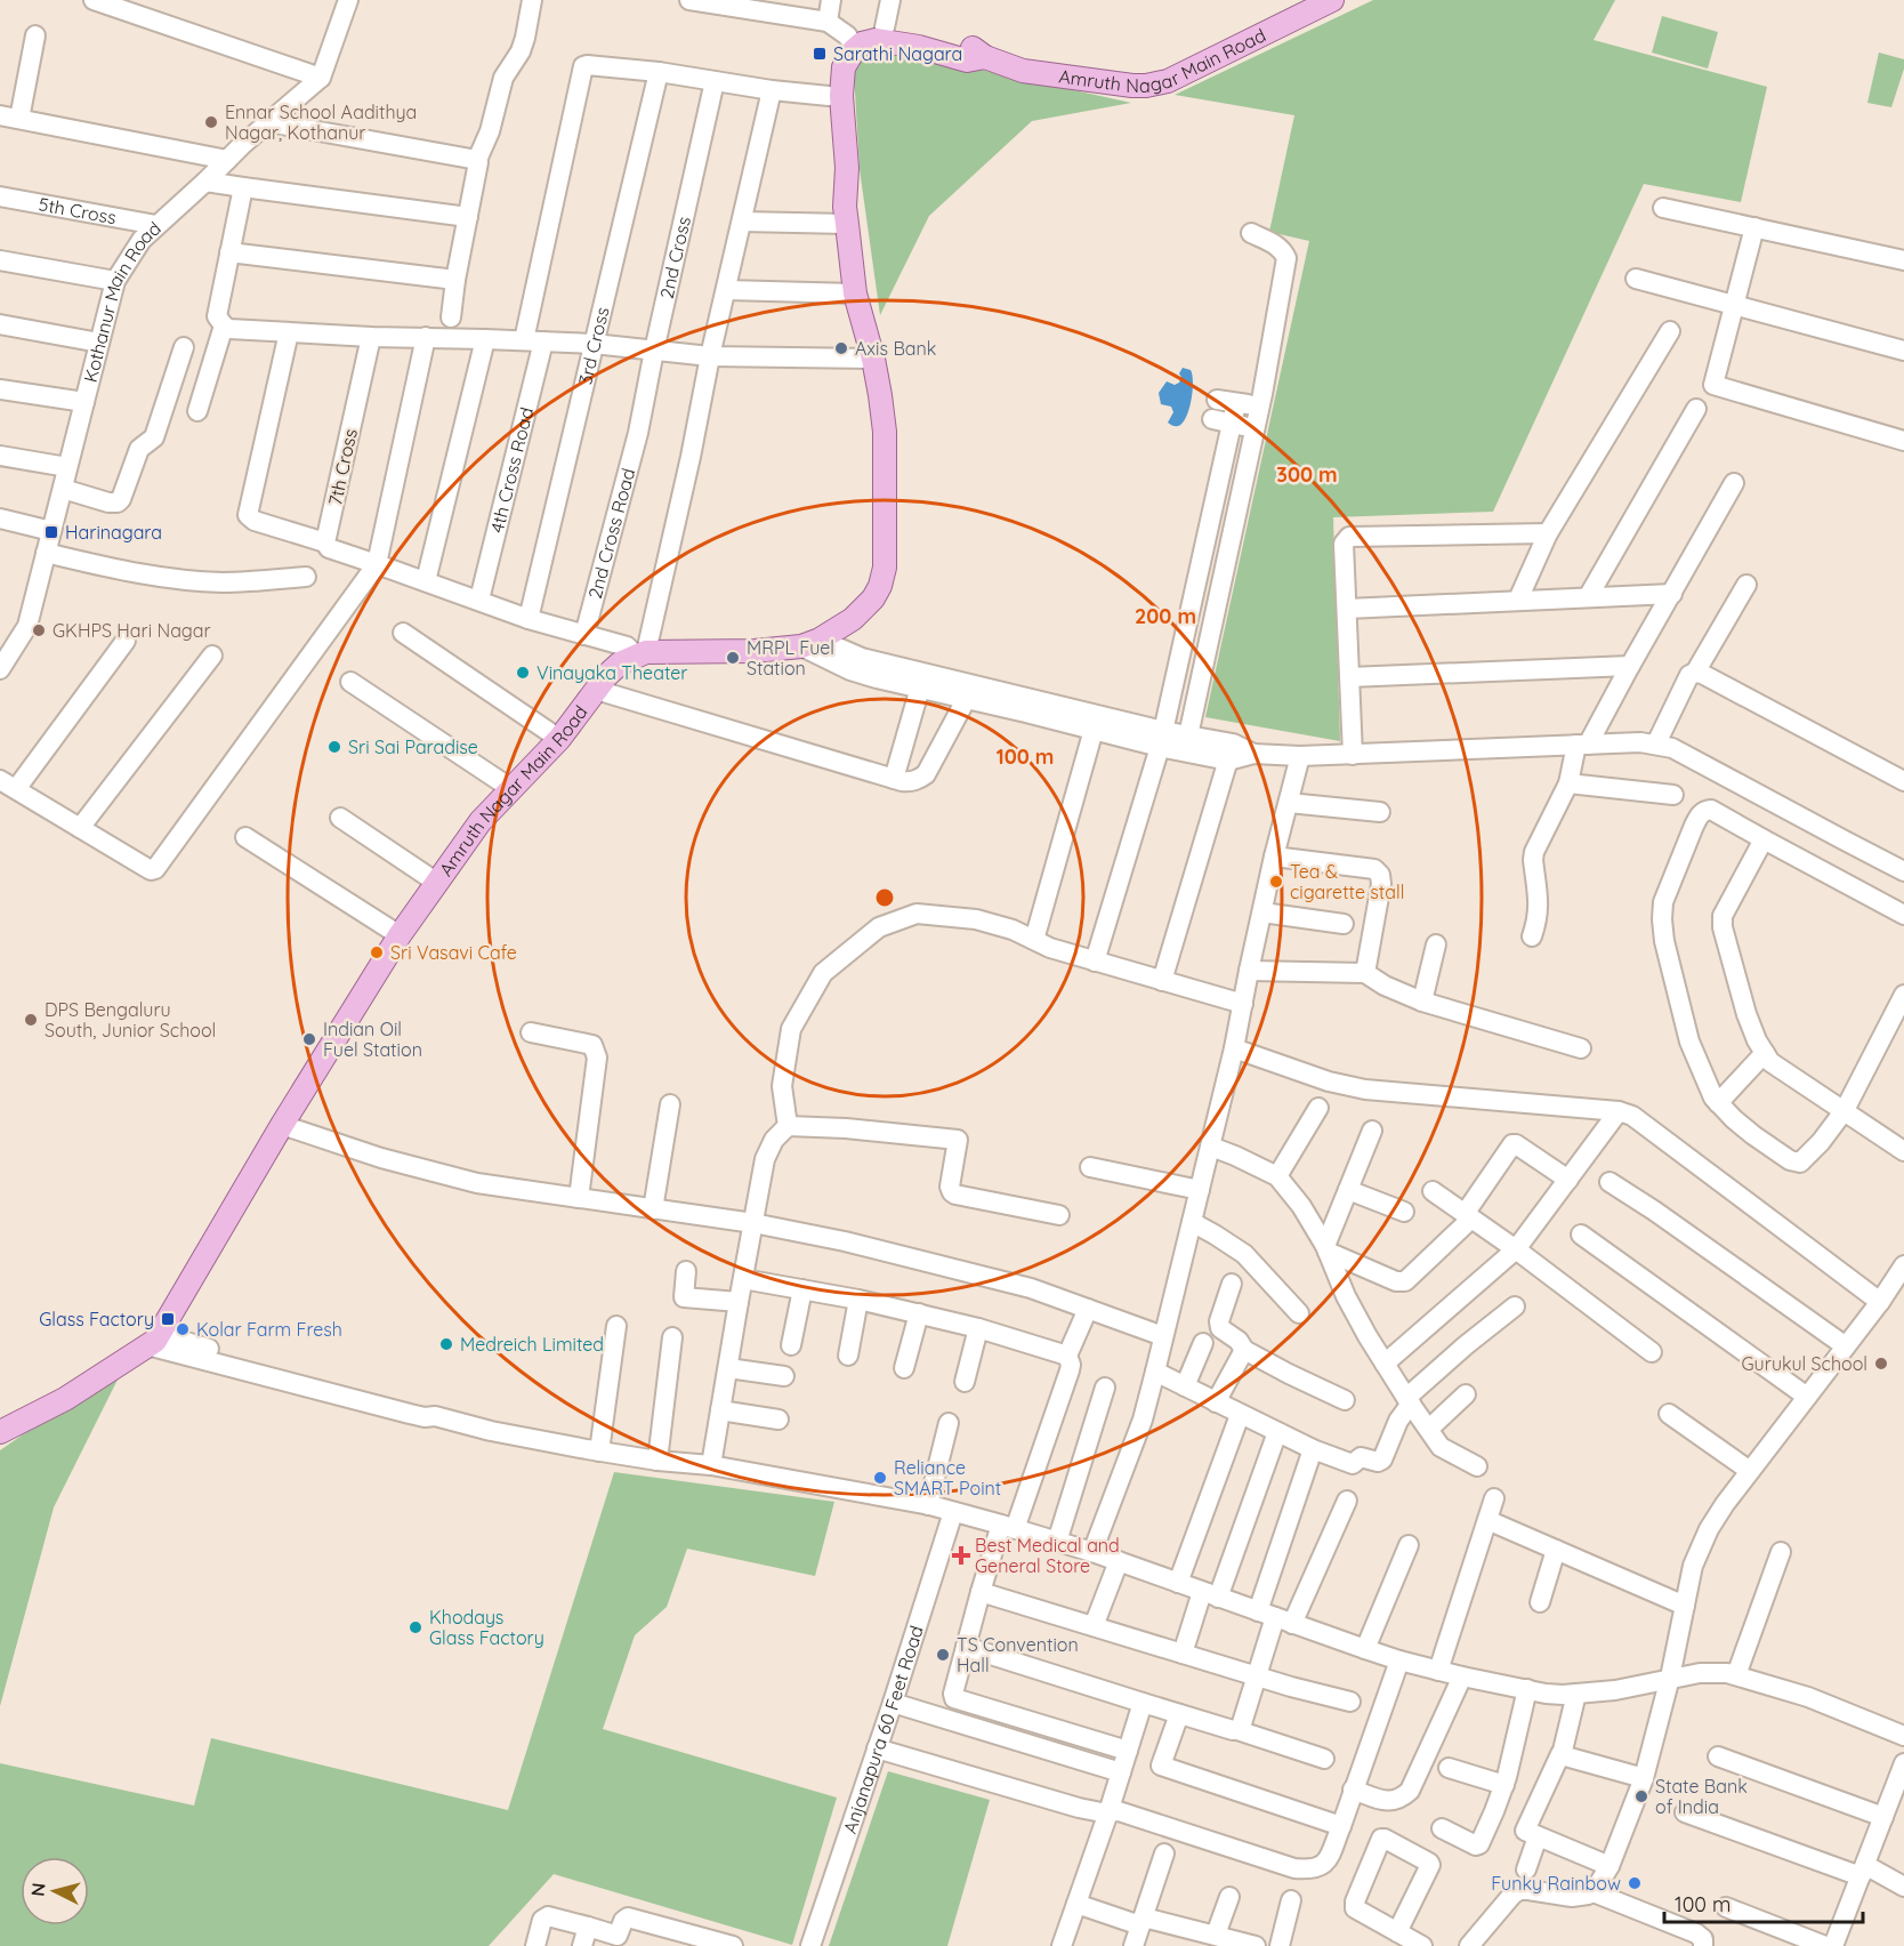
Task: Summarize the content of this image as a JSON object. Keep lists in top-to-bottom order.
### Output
{
  "streets": {
    "main road": ["Amruth Nagar Main Road"],
    "street": [
      "5th Cross",
      "2nd Cross",
      "Kothanur Main Road",
      "3rd Cross",
      "7th Cross",
      "4th Cross Road",
      "2nd Cross Road",
      "Anjanapura 60 Feet Road"
    ]
  },
  "crossings": [
    ["5th Cross", "Kothanur Main Road"],
    ["2nd Cross", "2nd Cross Road"],
    ["3rd Cross", "4th Cross Road"]
  ],
  "places": {
    "transit": ["Sarathi Nagara", "Harinagara", "Glass Factory"],
    "other": [
      "Ennar School Aadithya Nagar, Kothanur",
      "Axis Bank",
      "GKHPS Hari Nagar",
      "MRPL Fuel Station",
      "Vinayaka Theater",
      "Sri Sai Paradise",
      "Tea & cigarette stall",
      "Sri Vasavi Cafe",
      "DPS Bengaluru South, Junior School",
      "Indian Oil Fuel Station",
      "Kolar Farm Fresh",
      "Medreich Limited",
      "Gurukul School",
      "Reliance SMART Point",
      "Khodays Glass Factory",
      "TS Convention Hall",
      "State Bank of India",
      "Funky Rainbow"
    ],
    "health": ["Best Medical and General Store"]
  },
  "scale_bar": "100 m",
  "north": "left",
  "rings": ["300 m", "200 m", "100 m"]
}
